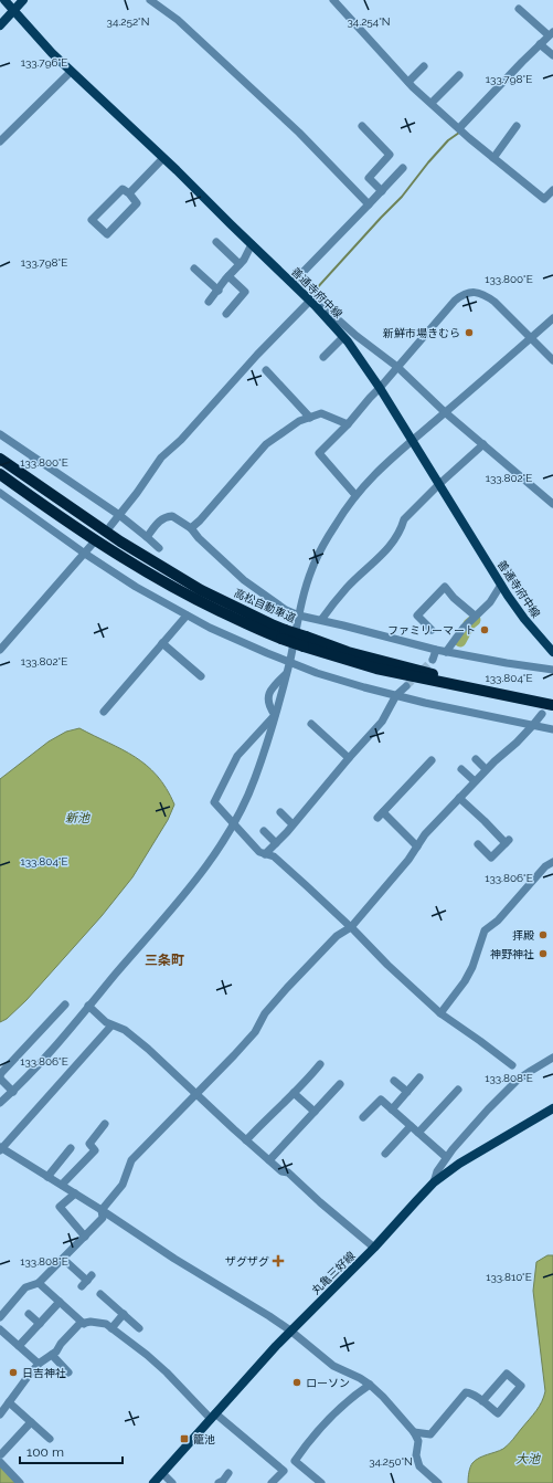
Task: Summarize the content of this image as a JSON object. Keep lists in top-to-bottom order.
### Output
{
  "streets": {
    "highway": ["高松自動車道"],
    "main road": ["善通寺府中線", "丸亀三好線"]
  },
  "districts": ["三条町"],
  "water": ["新池", "大池"],
  "places": {
    "other": [
      "新鮮市場きむら",
      "ファミリーマート",
      "拝殿",
      "神野神社",
      "日吉神社",
      "ローソン"
    ],
    "health": ["ザグザグ"],
    "transit": ["籠池"]
  },
  "scale_bar": "100 m",
  "coordinates": [
    "34.252°N",
    "34.254°N",
    "133.796°E",
    "133.798°E",
    "133.800°E",
    "133.802°E",
    "133.804°E",
    "133.806°E",
    "133.808°E",
    "133.810°E",
    "34.250°N"
  ]
}
